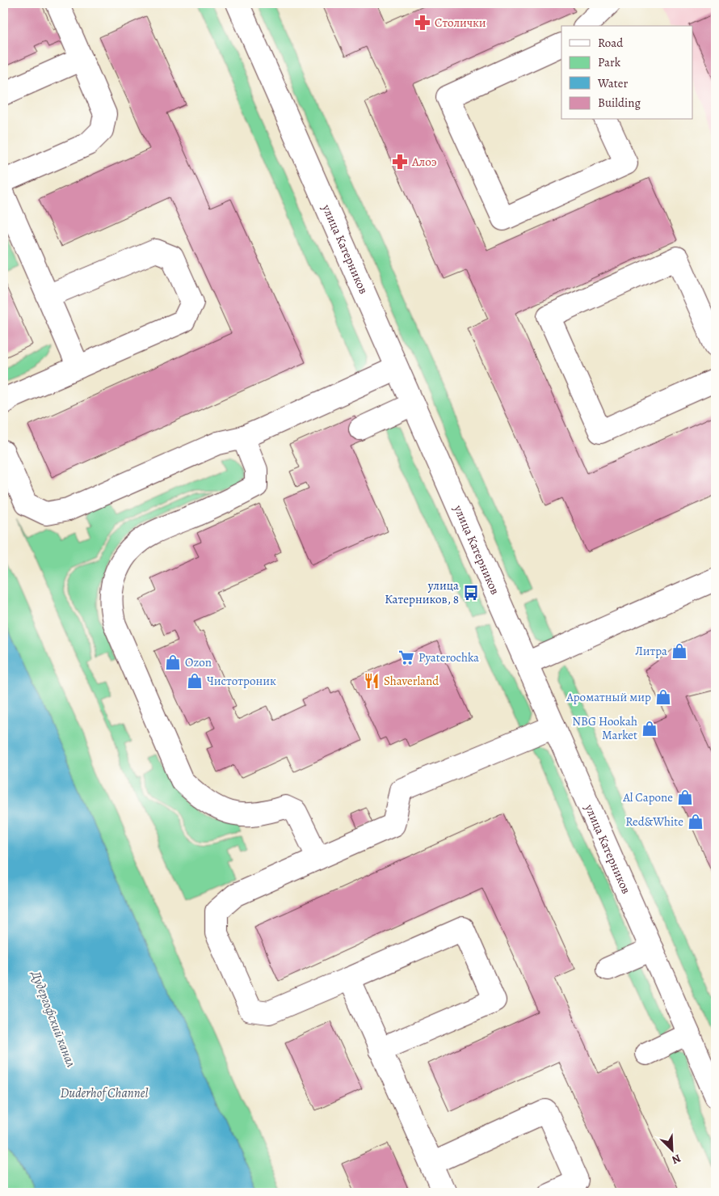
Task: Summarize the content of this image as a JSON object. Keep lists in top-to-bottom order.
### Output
{
  "streets": {
    "street": ["улица Катерников"]
  },
  "water": ["Дудергофский канал", "Duderhof Channel"],
  "places": {
    "pharmacy": ["Столички", "Алоэ"],
    "bus stop": ["улица Катерников, 8"],
    "shop": [
      "Литра",
      "Ozon",
      "Чистотроник",
      "Ароматный мир",
      "NBG Hookah Market",
      "Al Capone",
      "Red&White"
    ],
    "supermarket": ["Pyaterochka"],
    "restaurant": ["Shaverland"]
  },
  "legend": [
    "Road",
    "Park",
    "Water",
    "Building"
  ],
  "north": "bottom right"
}
